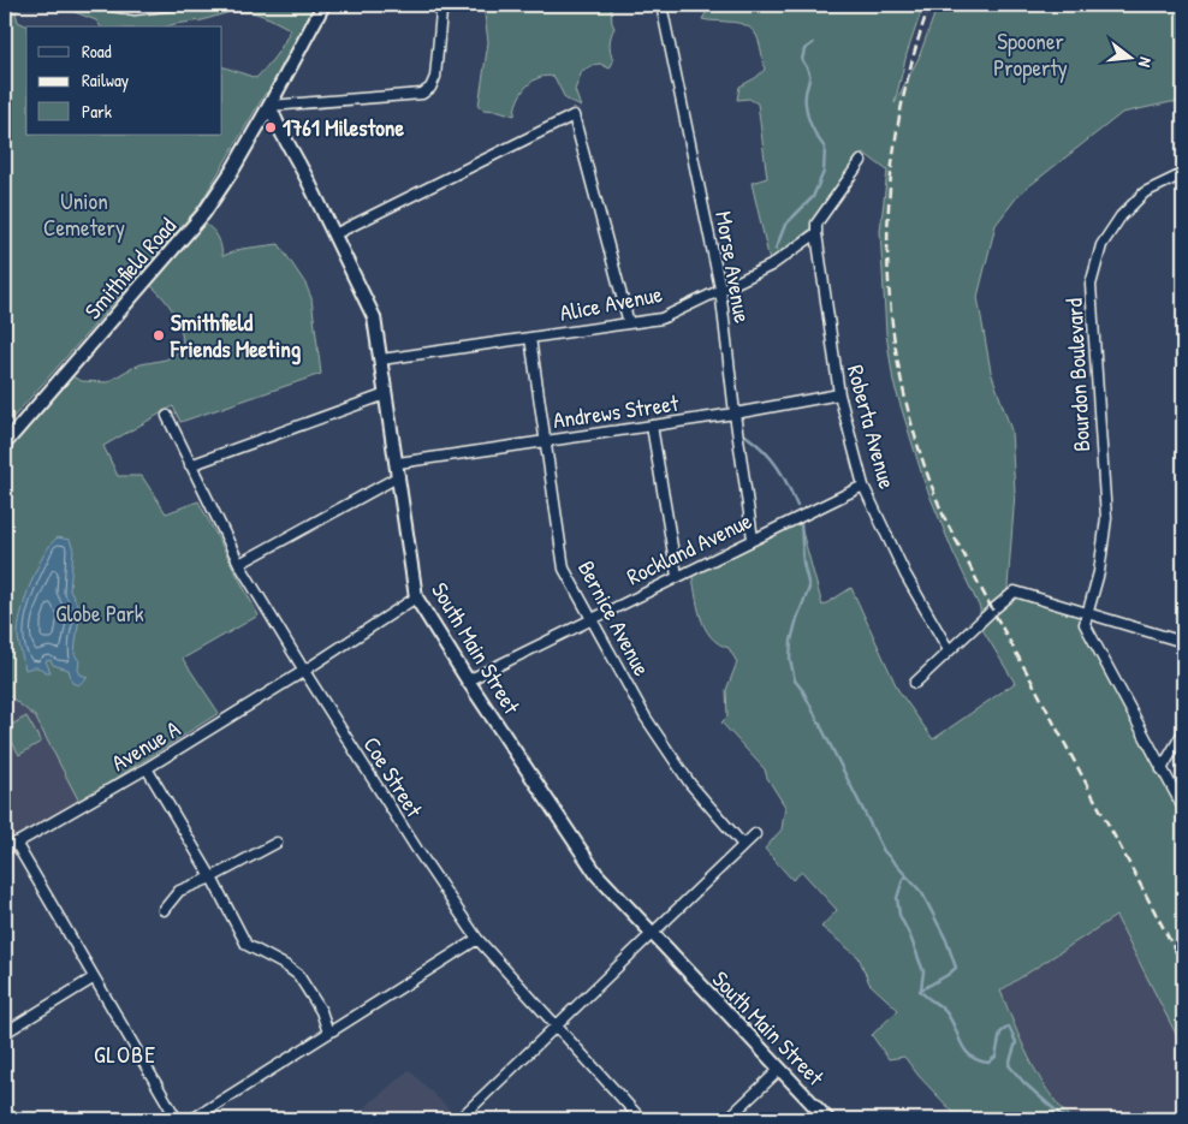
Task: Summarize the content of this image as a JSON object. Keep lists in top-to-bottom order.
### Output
{
  "streets": {
    "main road": ["Smithfield Road", "South Main Street"],
    "street": [
      "Morse Avenue",
      "Alice Avenue",
      "Bourdon Boulevard",
      "Andrews Street",
      "Roberta Avenue",
      "Rockland Avenue",
      "Bernice Avenue",
      "Avenue A",
      "Coe Street"
    ]
  },
  "crossings": [
    ["Morse Avenue", "Alice Avenue"],
    ["Morse Avenue", "Andrews Street"],
    ["Morse Avenue", "Rockland Avenue"],
    ["Smithfield Road", "South Main Street"],
    ["Alice Avenue", "Roberta Avenue"],
    ["Alice Avenue", "Bernice Avenue"],
    ["Alice Avenue", "South Main Street"],
    ["Andrews Street", "Roberta Avenue"],
    ["Andrews Street", "Bernice Avenue"],
    ["Andrews Street", "South Main Street"],
    ["Andrews Street", "Coe Street"],
    ["Roberta Avenue", "Rockland Avenue"],
    ["Rockland Avenue", "Bernice Avenue"],
    ["Rockland Avenue", "South Main Street"],
    ["South Main Street", "Avenue A"],
    ["Avenue A", "Coe Street"]
  ],
  "districts": ["GLOBE"],
  "parks": ["Spooner Property", "Union Cemetery", "Globe Park"],
  "places": ["1761 Milestone", "Smithfield Friends Meeting"],
  "legend": ["Road", "Railway", "Park"],
  "north": "right"
}
